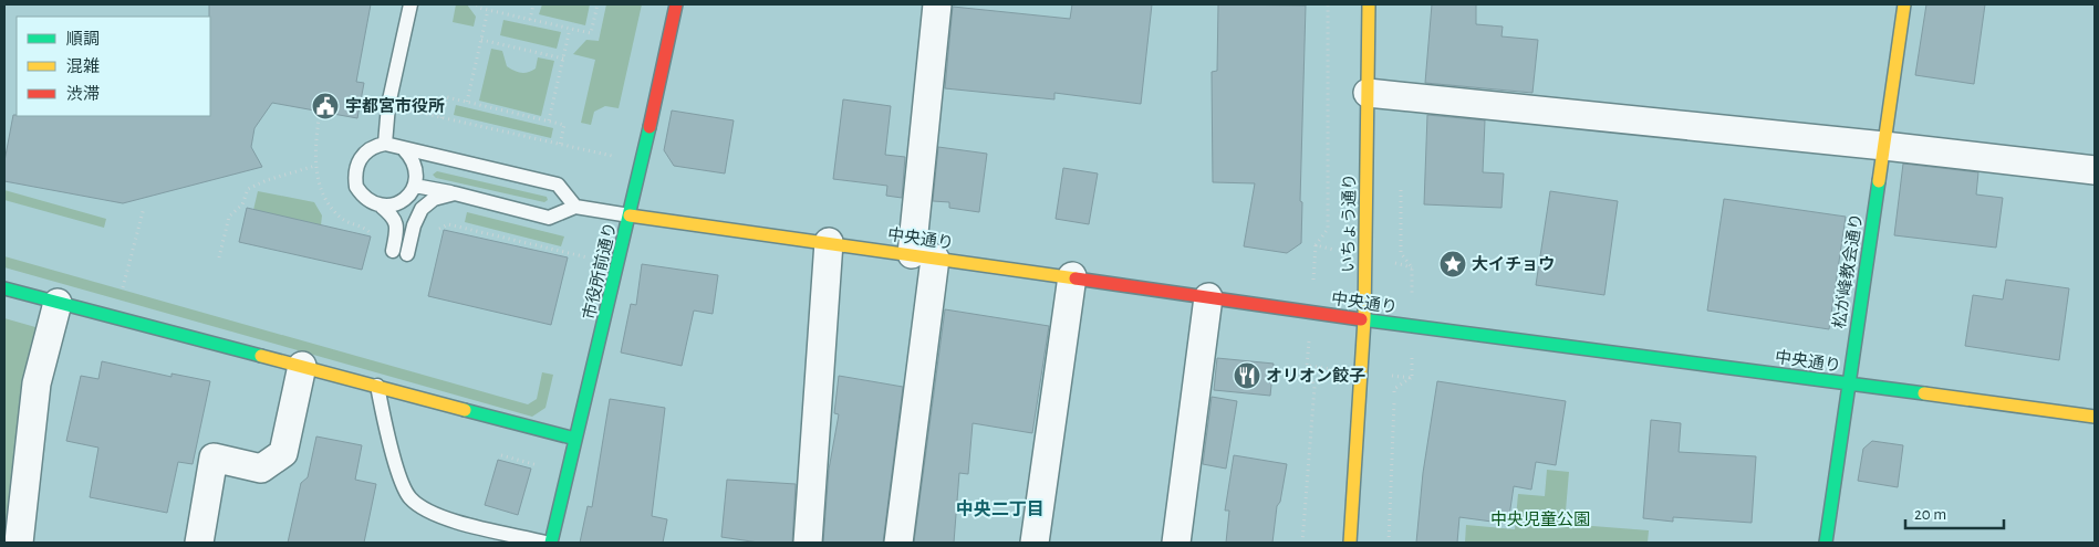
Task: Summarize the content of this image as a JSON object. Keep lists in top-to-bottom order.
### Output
{
  "streets": {
    "street": [
      "いちょう通り",
      "中央通り",
      "市役所前通り",
      "松が峰教会通り"
    ]
  },
  "crossings": [
    ["いちょう通り", "中央通り"],
    ["中央通り", "市役所前通り"],
    ["中央通り", "松が峰教会通り"]
  ],
  "districts": ["中央二丁目"],
  "parks": ["中央児童公園"],
  "places": {
    "public building": ["宇都宮市役所"],
    "place": ["大イチョウ"],
    "restaurant": ["オリオン餃子"]
  },
  "legend": ["順調", "混雑", "渋滞"],
  "scale_bar": "20 m"
}
